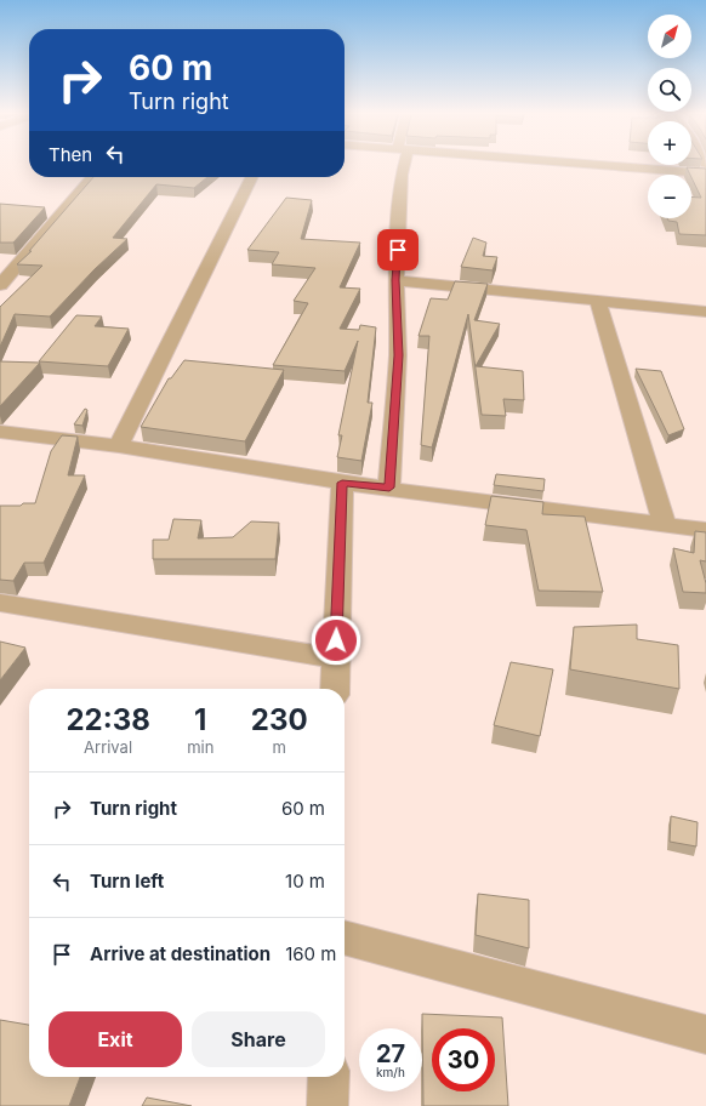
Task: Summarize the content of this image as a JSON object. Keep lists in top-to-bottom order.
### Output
{
  "north": "top right",
  "page": {
    "map_buttons": ["+", "−"],
    "turn": ["60 m", "Turn right"],
    "then": "Then",
    "eta": [
      "22:38",
      "Arrival",
      "1",
      "min",
      "230",
      "m"
    ],
    "list": [
      {
        "name": "Turn right",
        "value": "60 m"
      },
      {
        "name": "Turn left",
        "value": "10 m"
      },
      {
        "name": "Arrive at destination",
        "value": "160 m"
      }
    ],
    "buttons": ["Exit", "Share"],
    "speed": "27 km/h",
    "limit": "30"
  }
}
